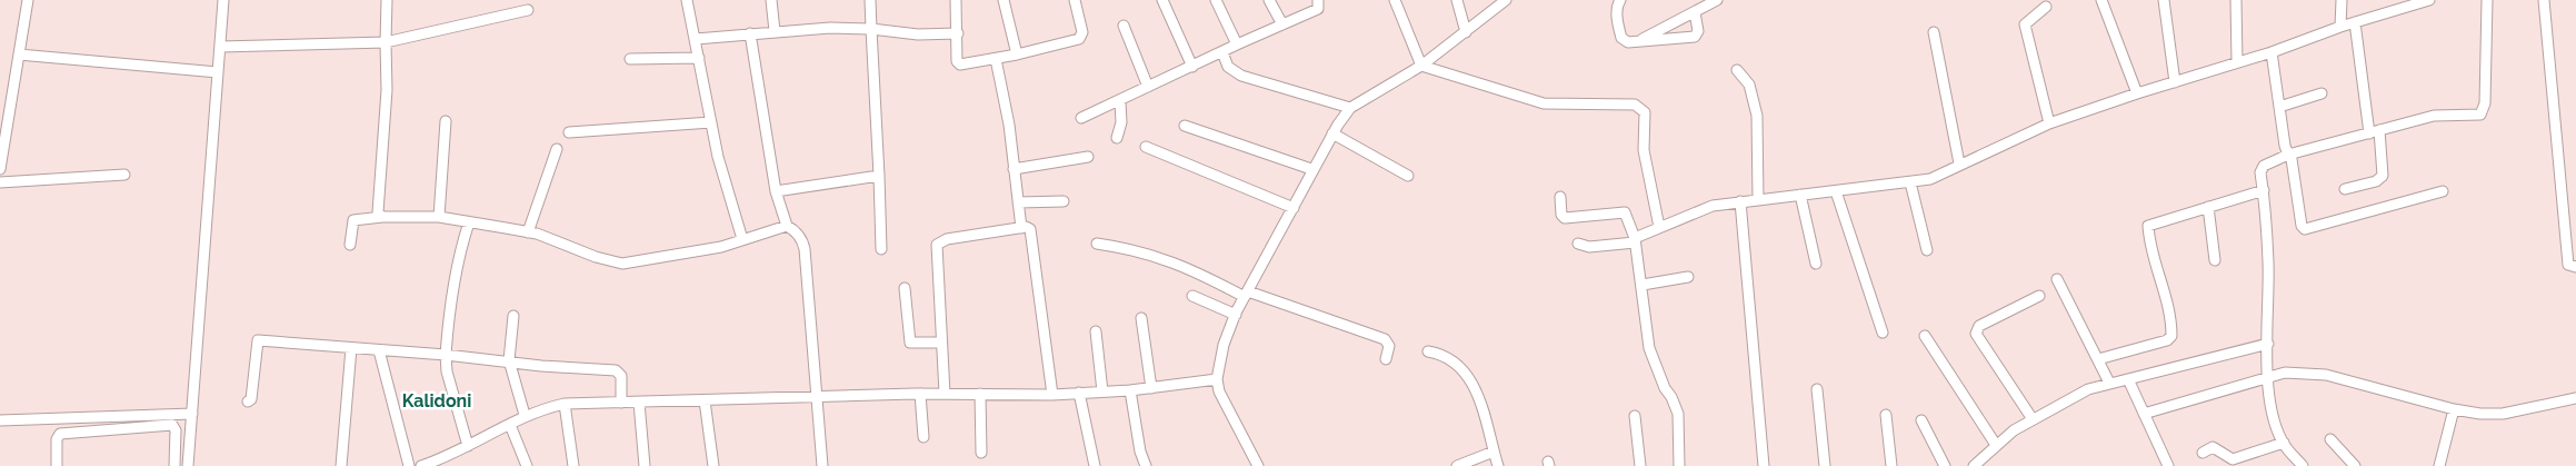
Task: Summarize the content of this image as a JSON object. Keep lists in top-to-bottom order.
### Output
{
  "districts": ["Kalidoni"]
}
